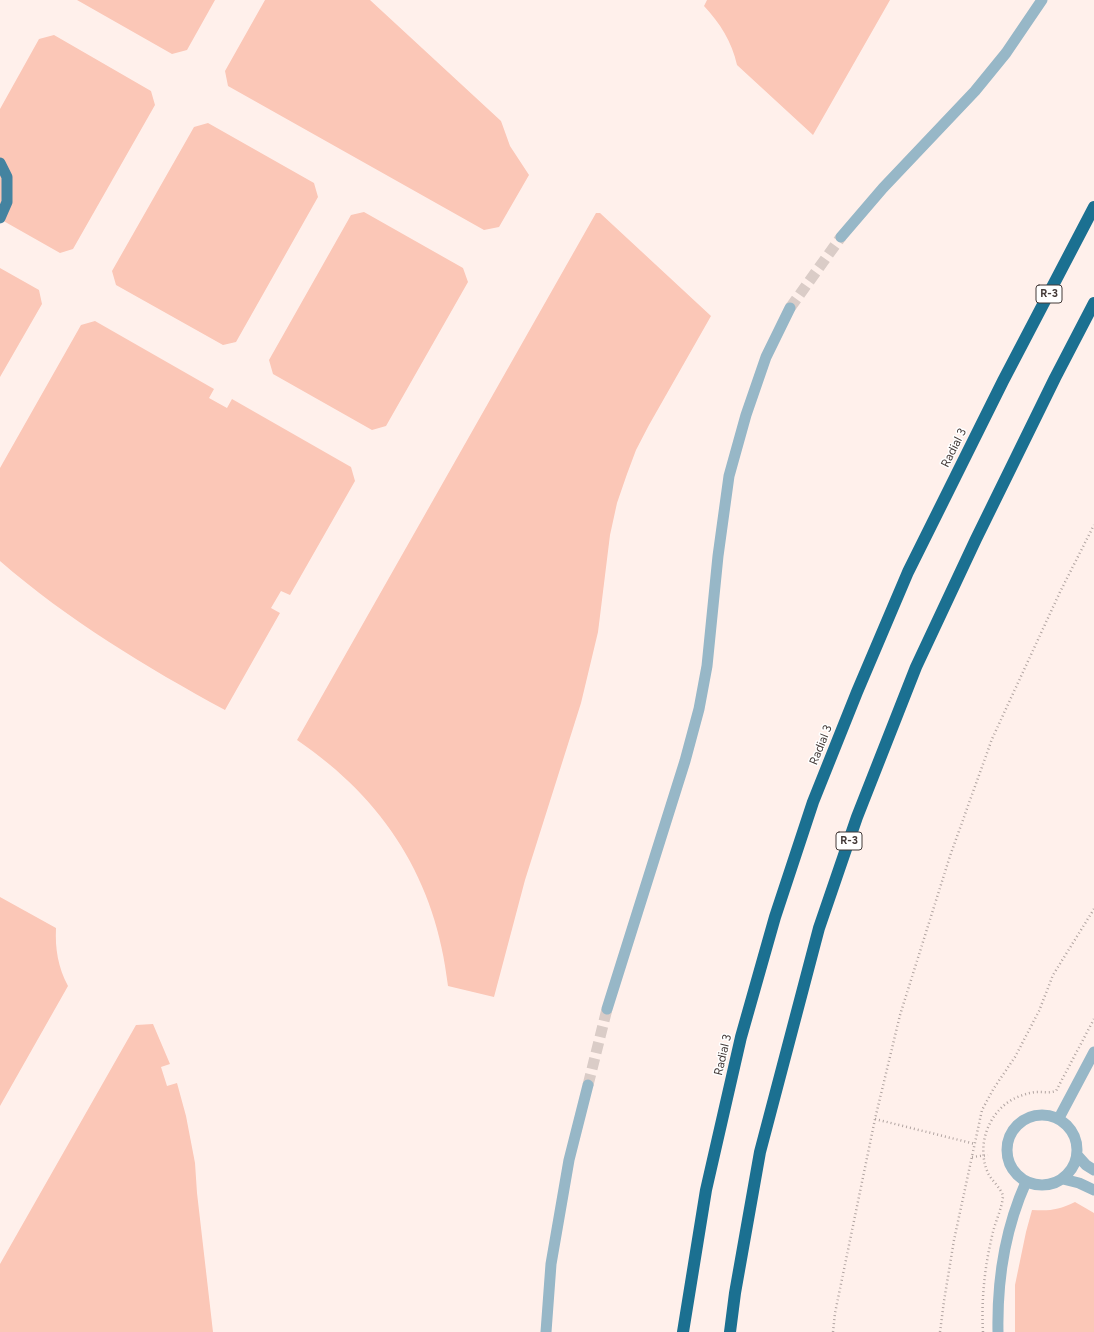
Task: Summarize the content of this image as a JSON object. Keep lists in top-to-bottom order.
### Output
{
  "streets": {
    "highway": ["R-3", "Radial 3"]
  }
}
